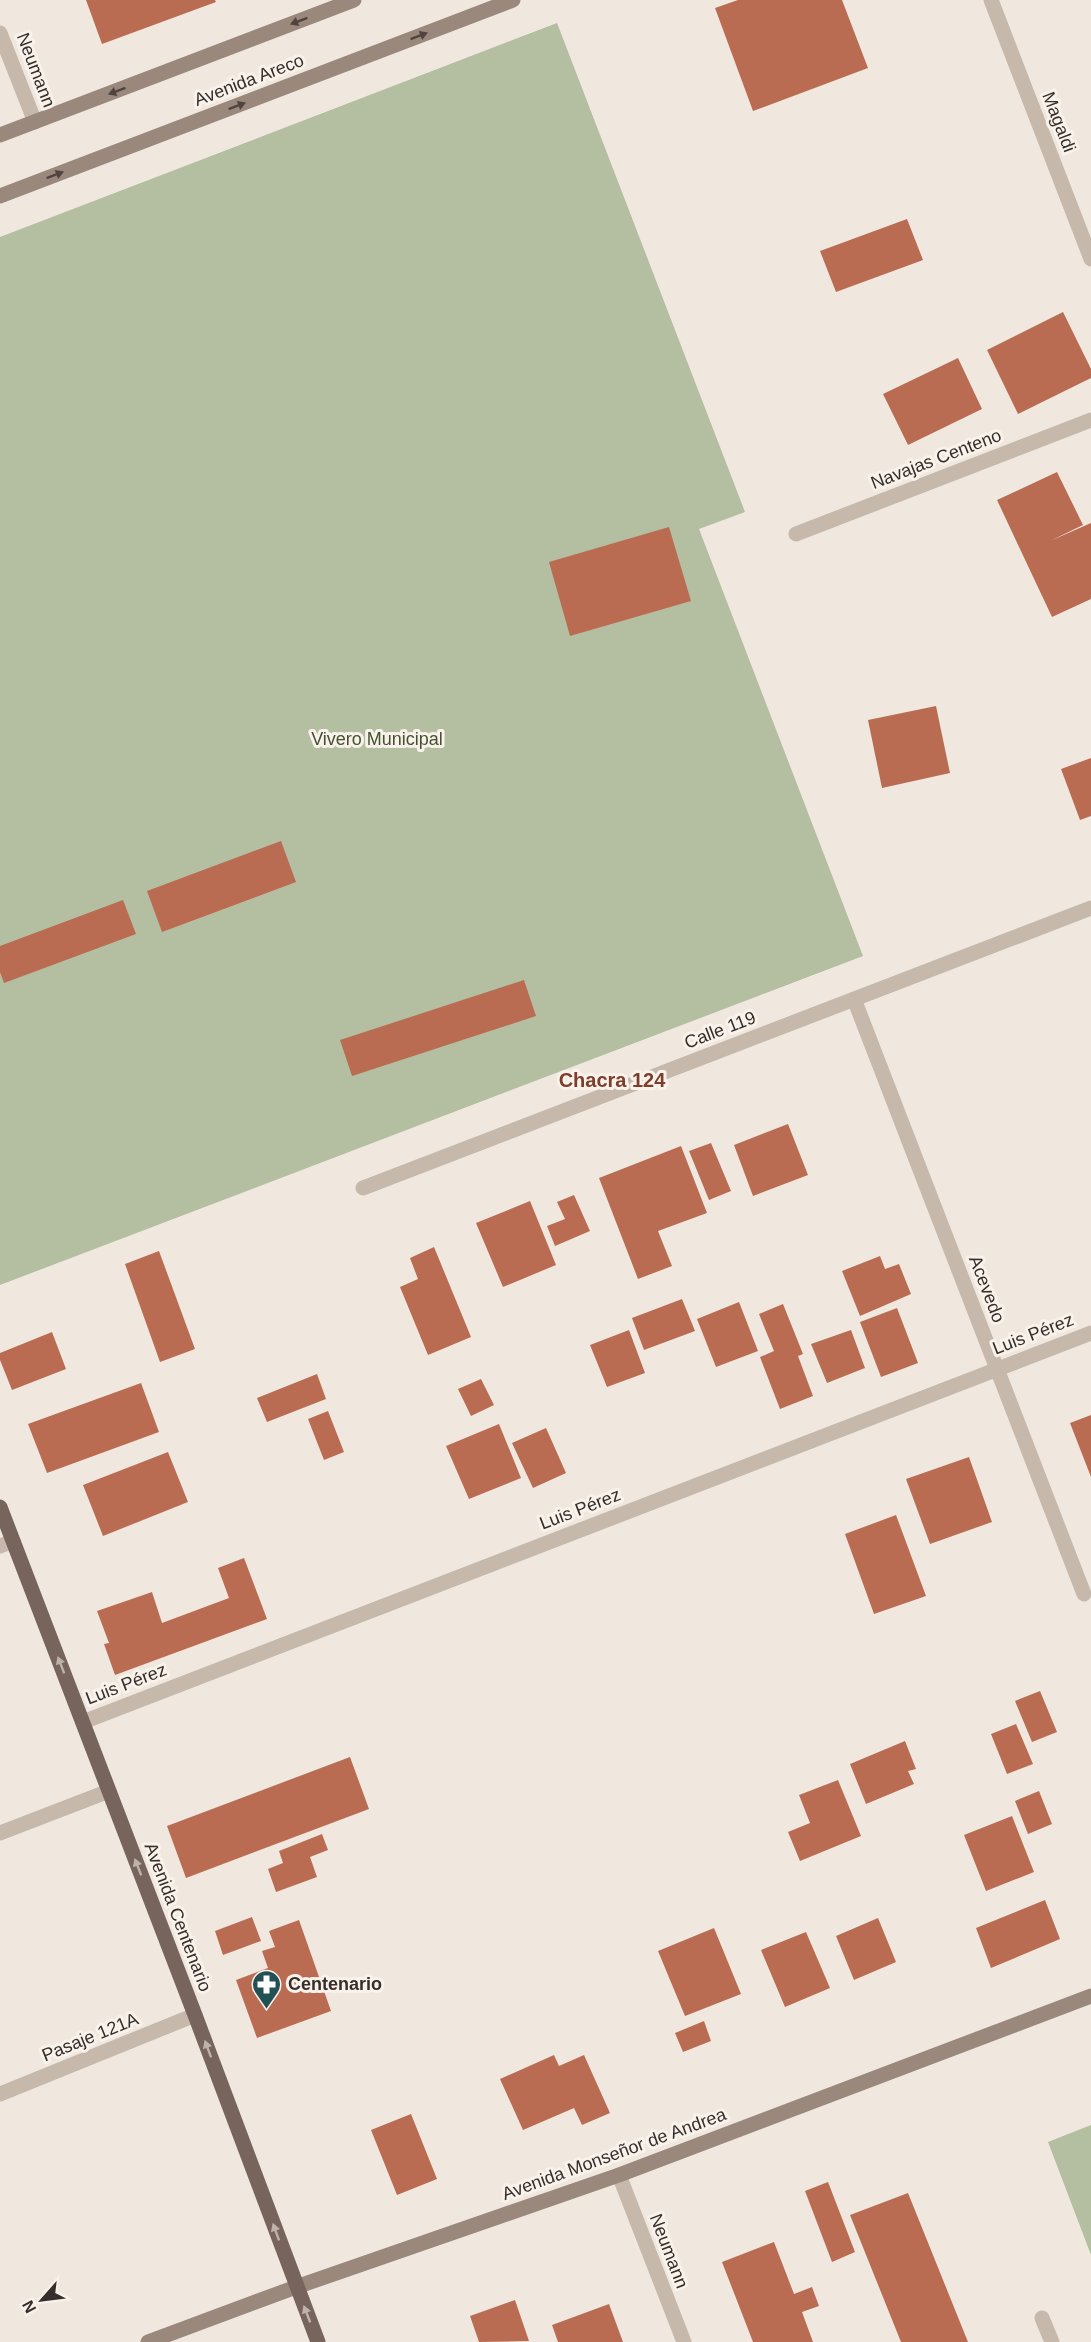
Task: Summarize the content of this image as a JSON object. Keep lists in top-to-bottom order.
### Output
{
  "streets": {
    "main road": ["Avenida Areco", "Avenida Centenario", "Avenida Monseñor de Andrea"],
    "street": [
      "Neumann",
      "Magaldi",
      "Navajas Centeno",
      "Calle 119",
      "Acevedo",
      "Luis Pérez",
      "Pasaje 121A"
    ]
  },
  "crossings": [
    ["Neumann", "Avenida Areco"],
    ["Neumann", "Avenida Monseñor de Andrea"],
    ["Calle 119", "Acevedo"],
    ["Acevedo", "Luis Pérez"],
    ["Luis Pérez", "Avenida Centenario"],
    ["Avenida Centenario", "Pasaje 121A"],
    ["Avenida Centenario", "Avenida Monseñor de Andrea"]
  ],
  "one_way": ["Avenida Centenario"],
  "districts": ["Chacra 124"],
  "parks": ["Vivero Municipal"],
  "places": {
    "pharmacy": ["Centenario"]
  },
  "north": "bottom left"
}
